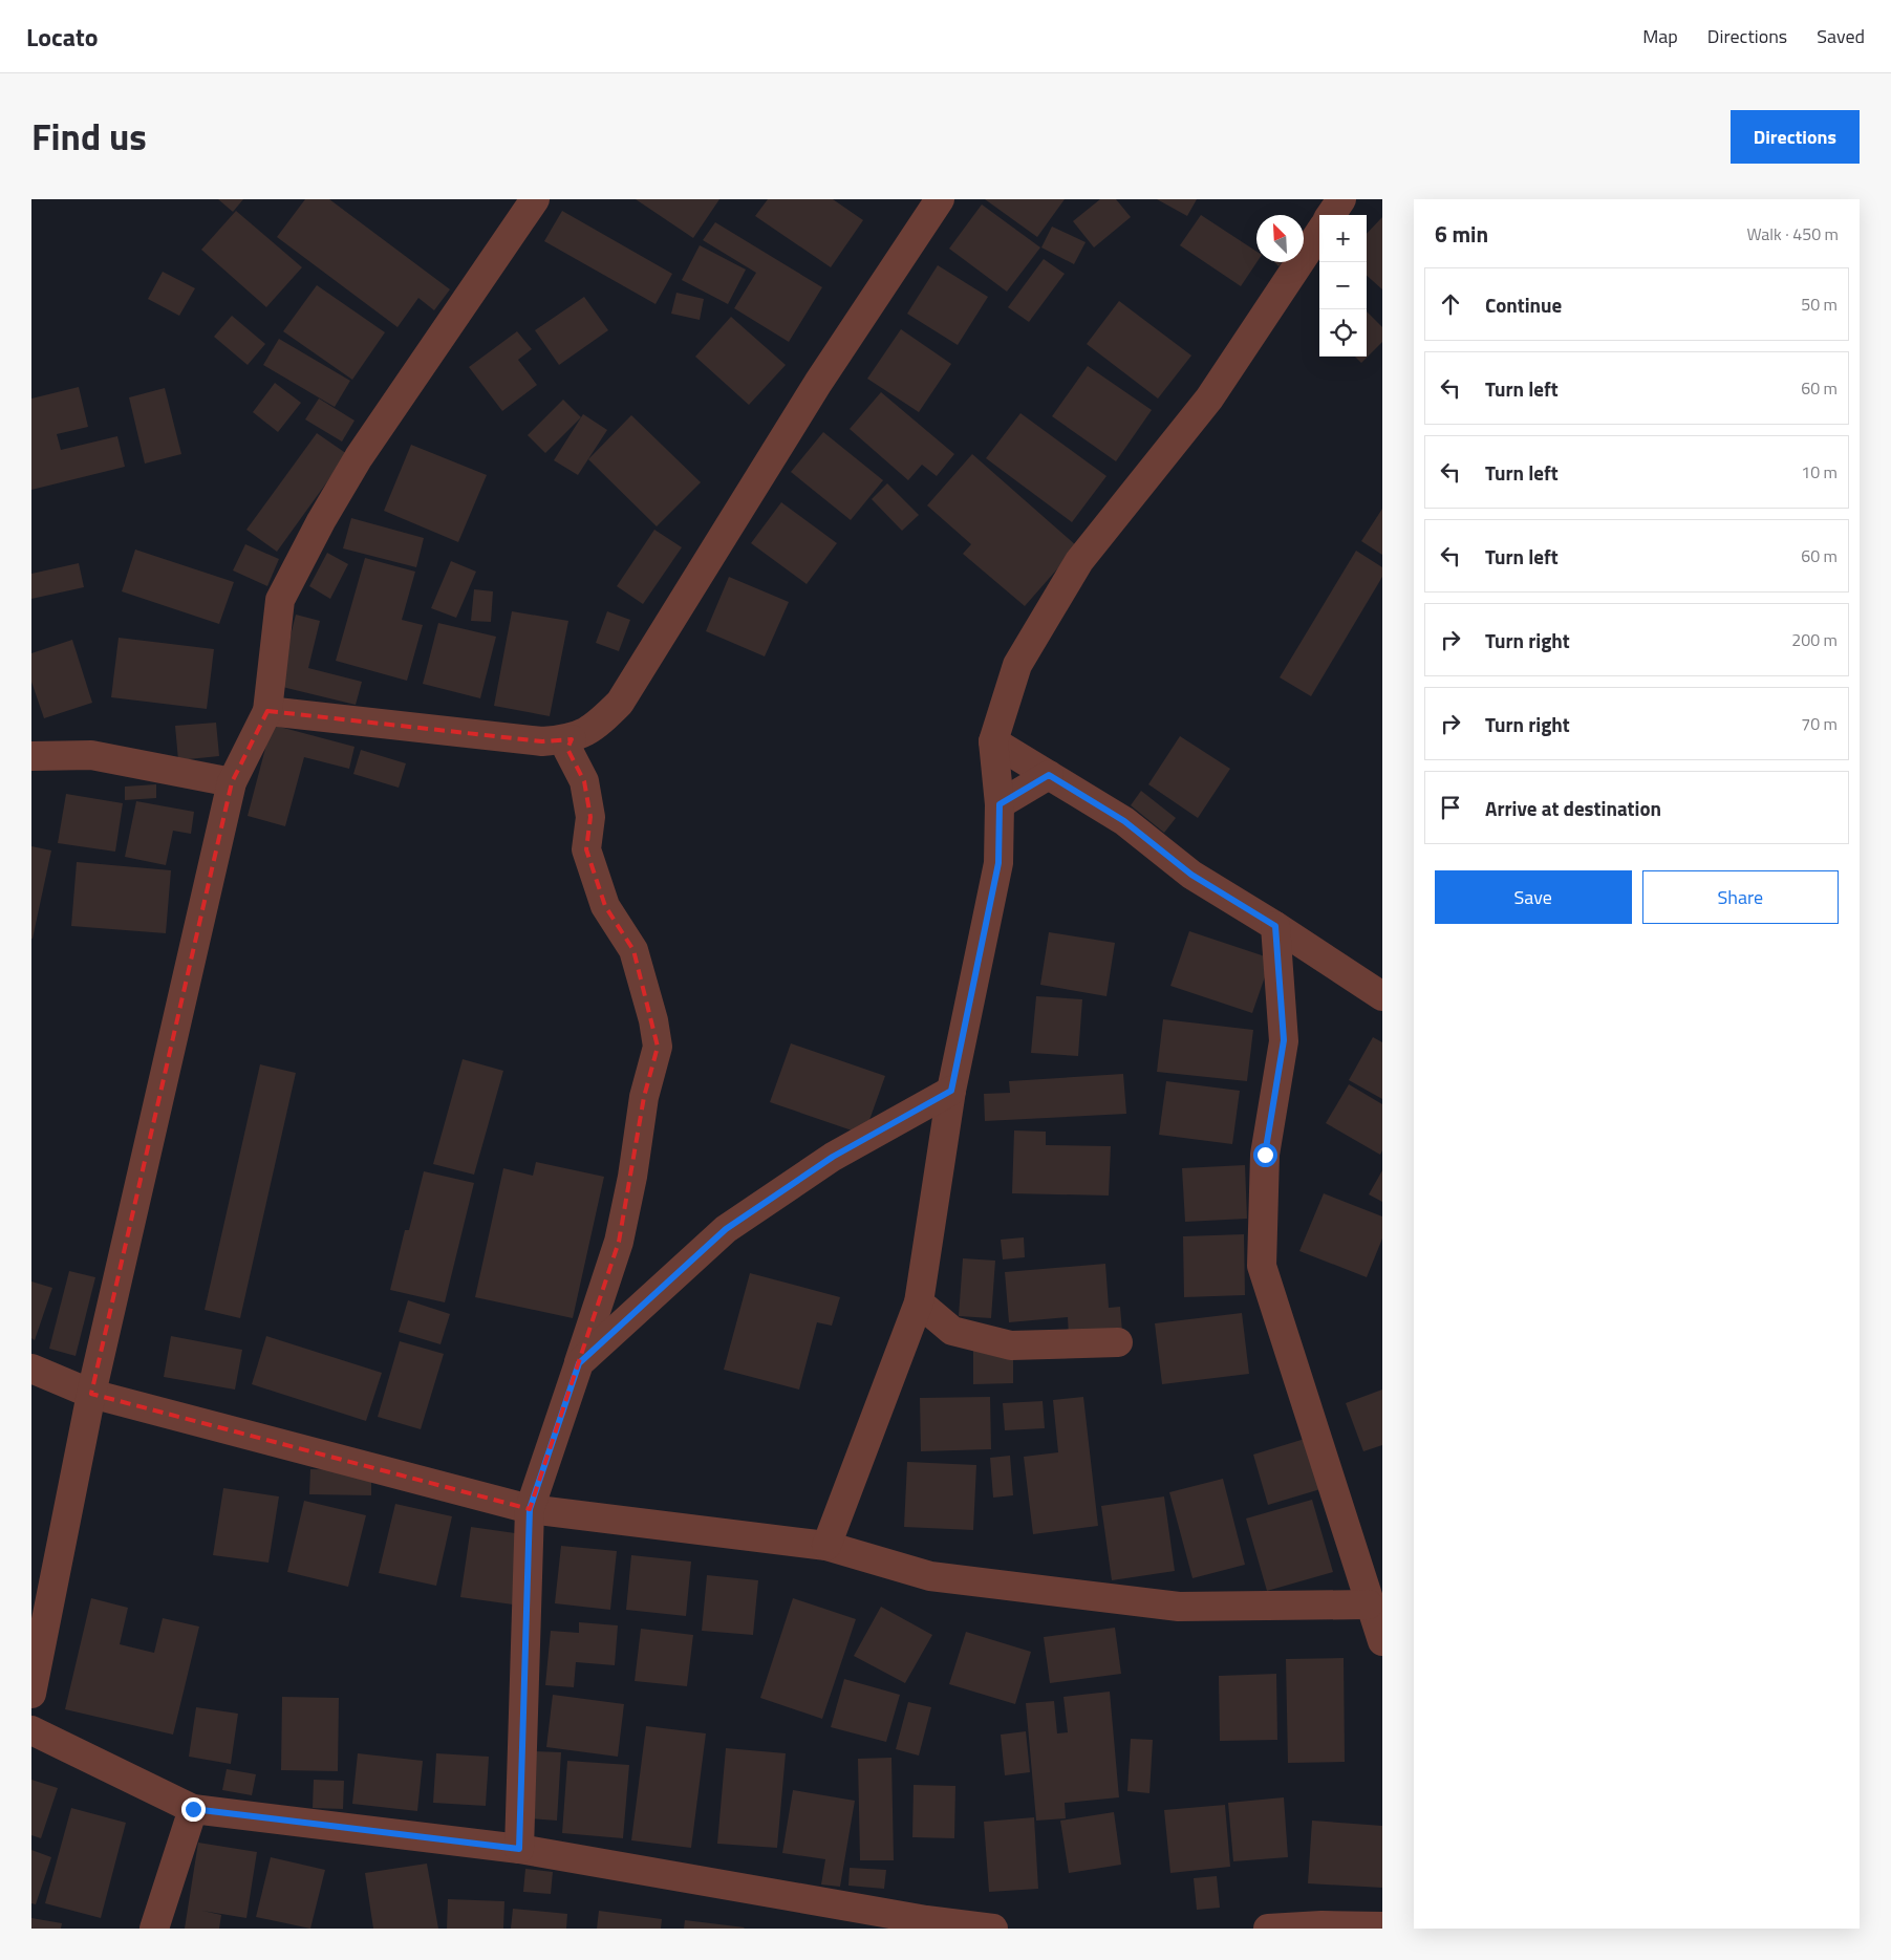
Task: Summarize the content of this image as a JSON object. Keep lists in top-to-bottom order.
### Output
{
  "north": "top left",
  "page": {
    "header": "Locato",
    "nav": ["Map", "Directions", "Saved"],
    "title": "Find us",
    "buttons": [
      "Directions",
      ["Save", "Share"]
    ],
    "heading": ["6 min", "Walk · 450 m"],
    "map_buttons": ["+", "−"],
    "list": [
      ["Continue", "50 m"],
      ["Turn left", "60 m"],
      ["Turn left", "10 m"],
      ["Turn left", "60 m"],
      ["Turn right", "200 m"],
      ["Turn right", "70 m"],
      "Arrive at destination"
    ]
  }
}
